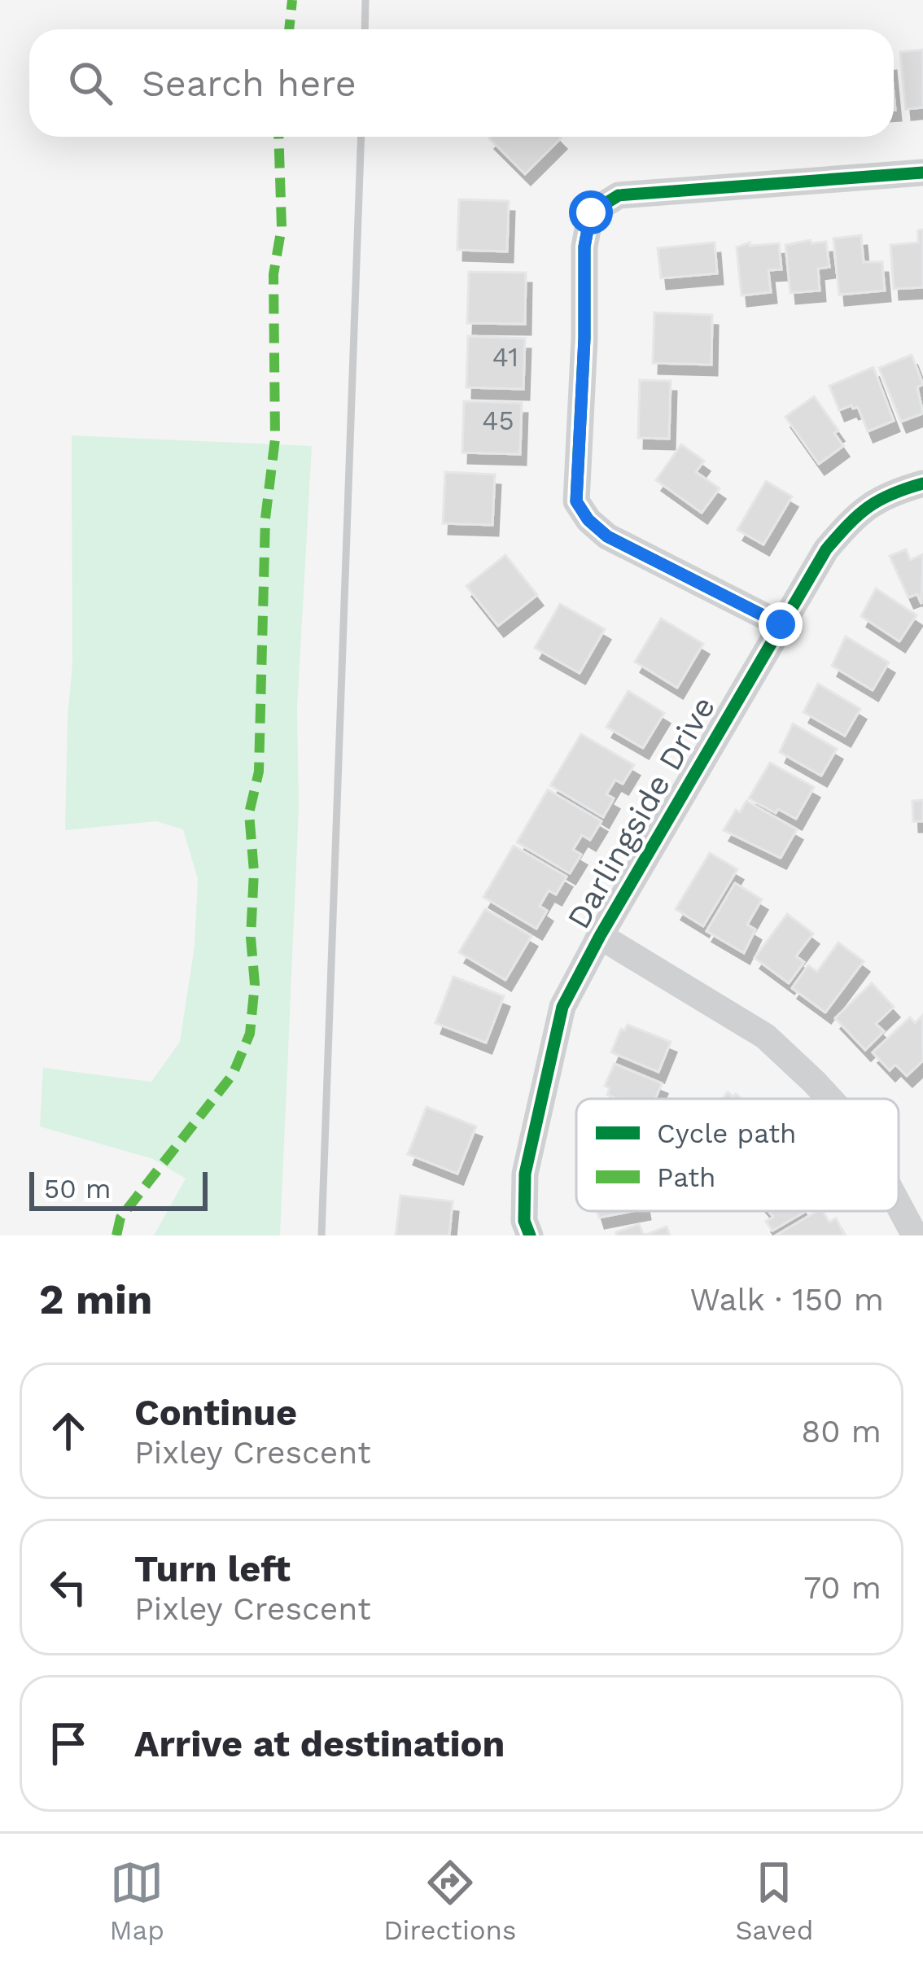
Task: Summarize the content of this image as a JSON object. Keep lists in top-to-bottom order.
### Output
{
  "streets": {
    "street": ["Darlingside Drive"]
  },
  "house_numbers": ["41", "45"],
  "legend": ["Cycle path", "Path"],
  "scale_bar": "50 m",
  "page": {
    "search": "Search here",
    "scale": "50 m",
    "heading": ["2 min", "Walk · 150 m"],
    "list": [
      ["Continue", "Pixley Crescent", "80 m"],
      ["Turn left", "Pixley Crescent", "70 m"],
      "Arrive at destination"
    ],
    "nav": ["Map", "Directions", "Saved"]
  }
}
